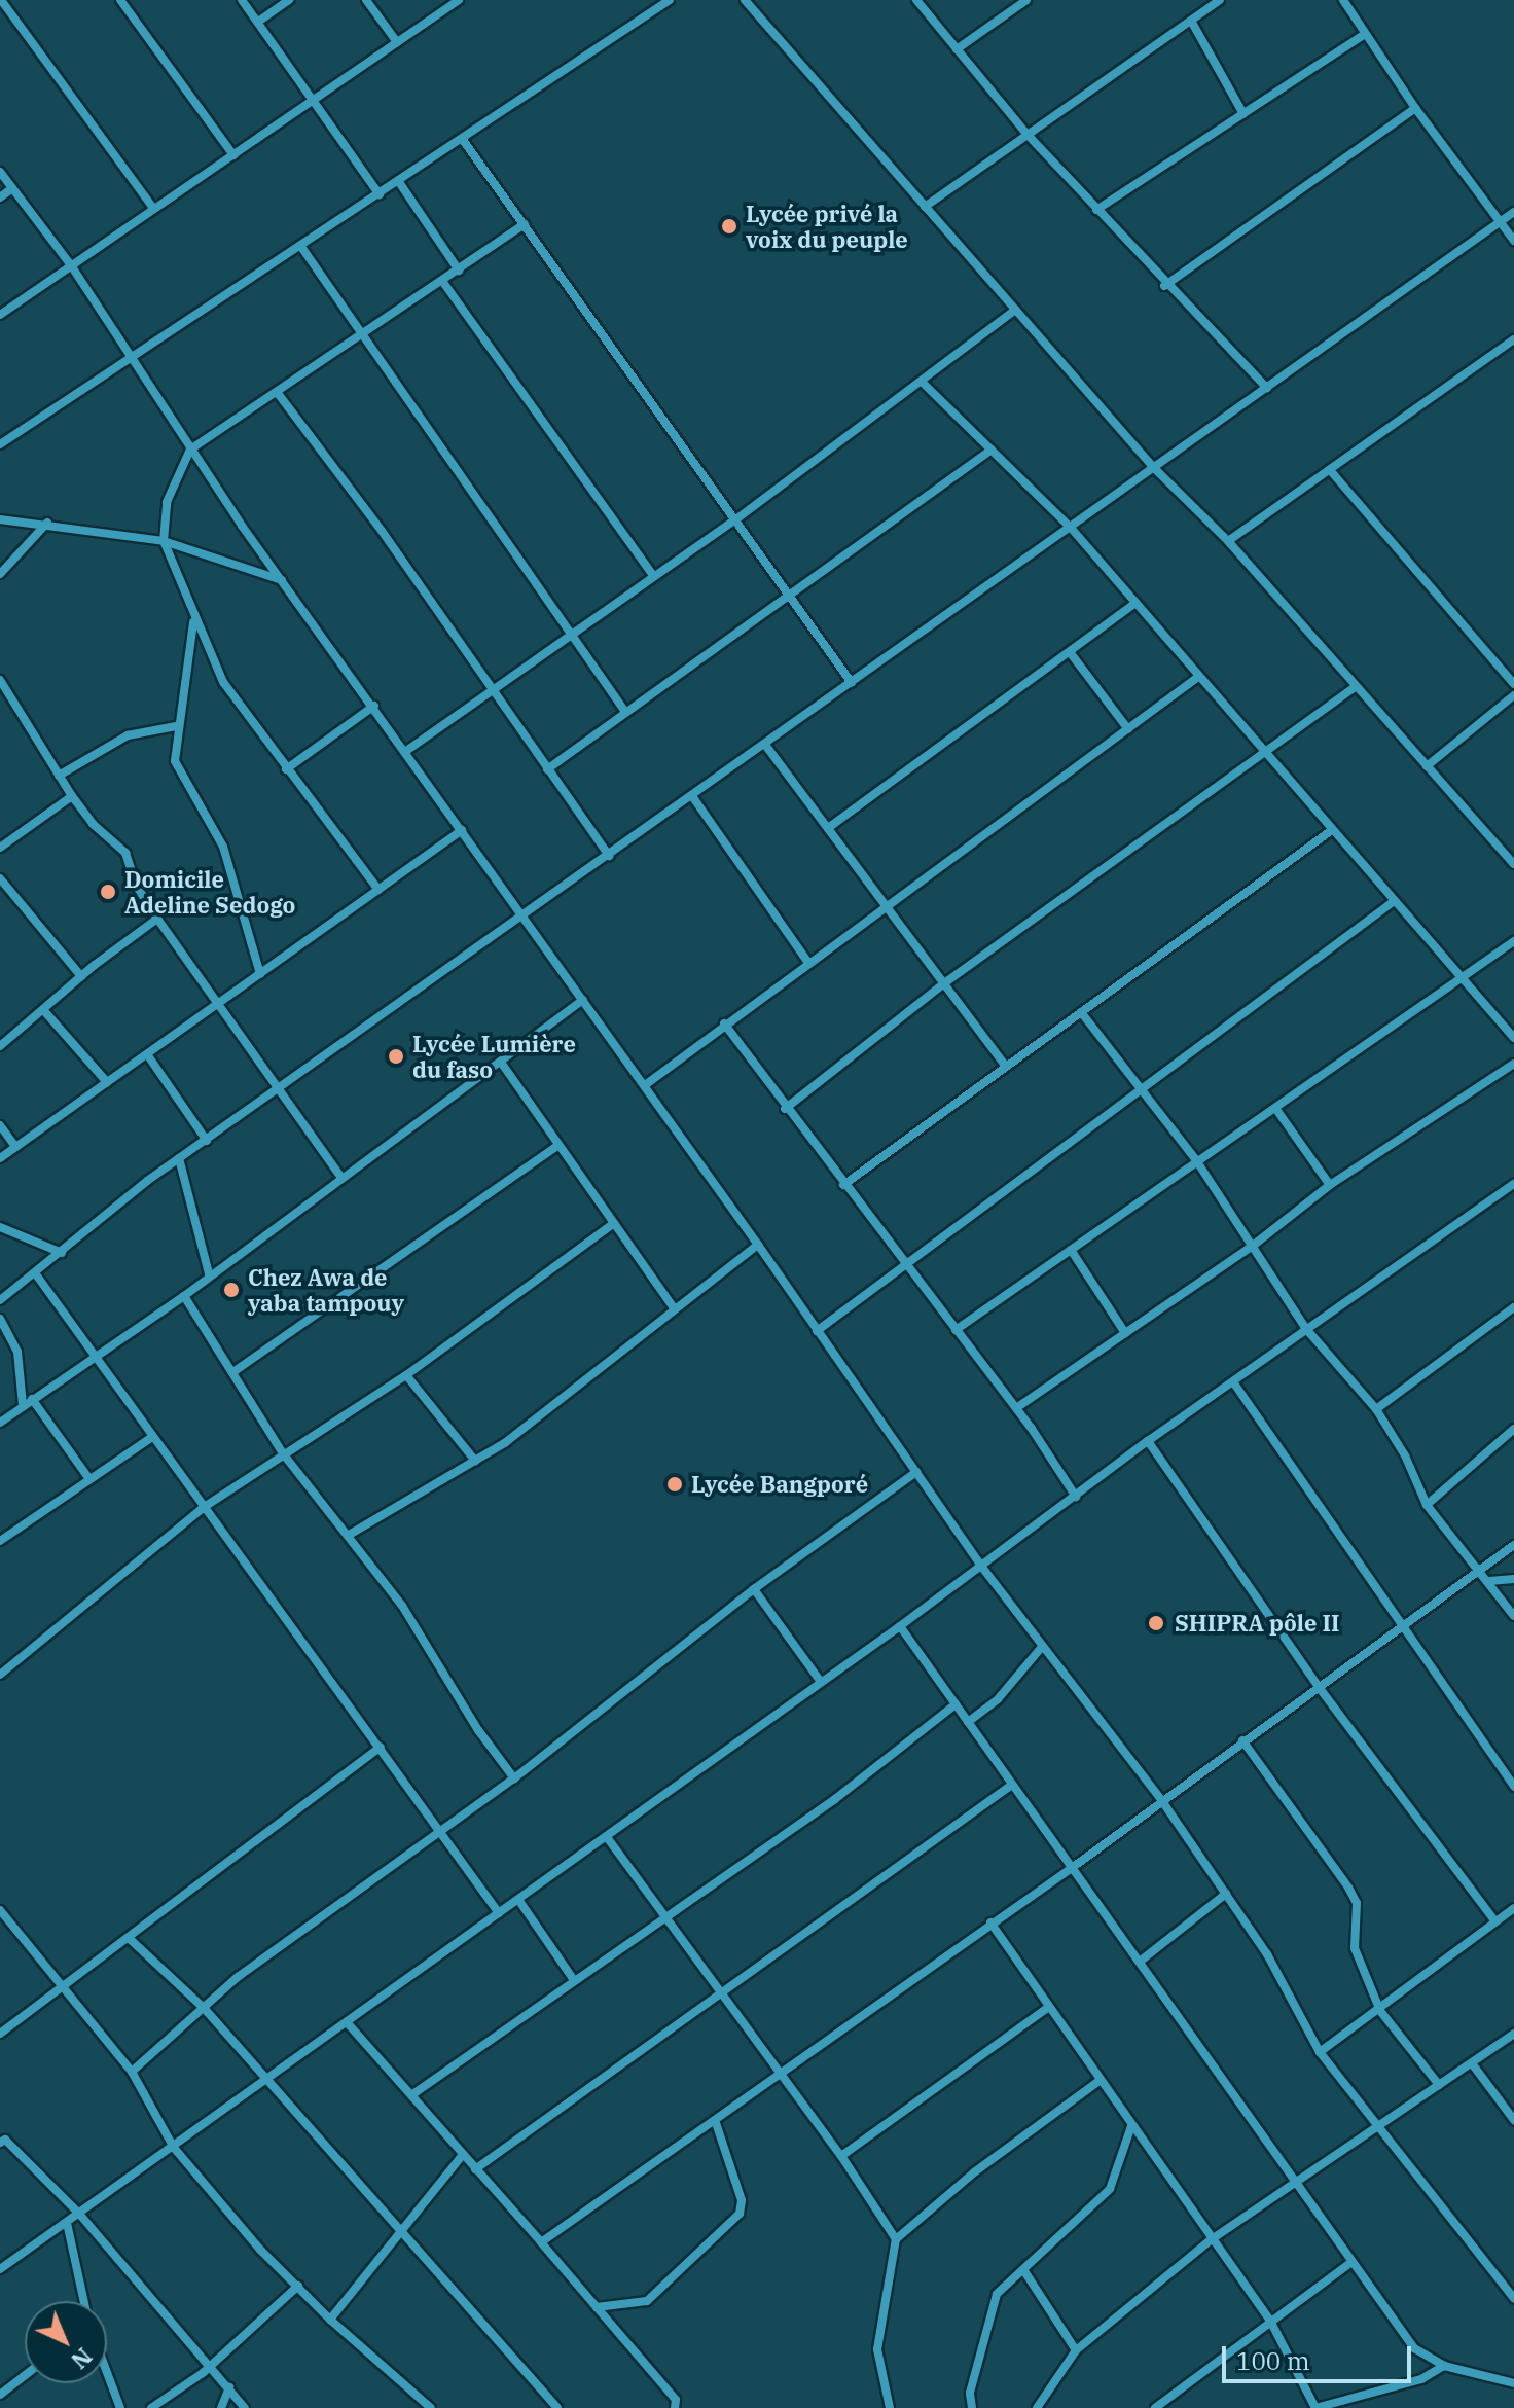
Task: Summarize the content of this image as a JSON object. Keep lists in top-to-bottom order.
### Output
{
  "places": [
    "Lycée privé la voix du peuple",
    "Domicile Adeline Sedogo",
    "Lycée Lumière du faso",
    "Chez Awa de yaba tampouy",
    "Lycée Bangporé",
    "SHIPRA pôle II"
  ],
  "scale_bar": "100 m",
  "north": "bottom right"
}
